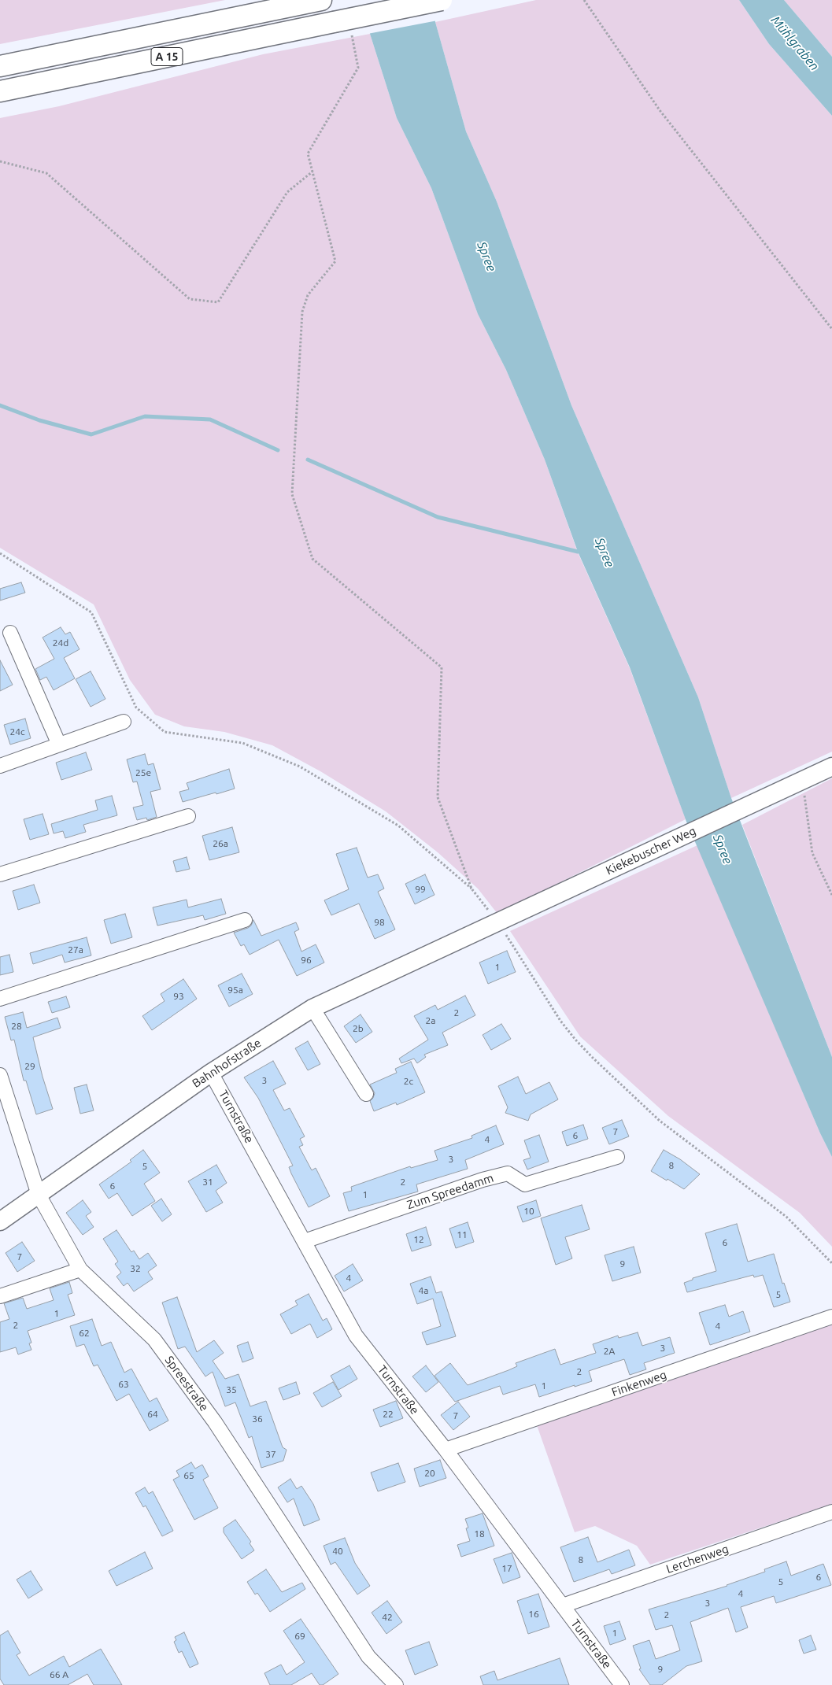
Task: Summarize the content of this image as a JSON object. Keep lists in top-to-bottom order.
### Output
{
  "streets": {
    "highway": ["A 15"],
    "main road": ["Kiekebuscher Weg", "Bahnhofstraße"],
    "street": [
      "Turnstraße",
      "Zum Spreedamm",
      "Spreestraße",
      "Finkenweg",
      "Lerchenweg"
    ]
  },
  "crossings": [
    ["Kiekebuscher Weg", "Bahnhofstraße"],
    ["Bahnhofstraße", "Turnstraße"],
    ["Bahnhofstraße", "Spreestraße"],
    ["Turnstraße", "Zum Spreedamm"],
    ["Turnstraße", "Finkenweg"],
    ["Turnstraße", "Lerchenweg"]
  ],
  "water": ["Mühlgraben", "Spree"],
  "house_numbers": [
    "24d",
    "24c",
    "25e",
    "26a",
    "99",
    "98",
    "27a",
    "96",
    "1",
    "95a",
    "93",
    "2",
    "2a",
    "28",
    "2b",
    "29",
    "3",
    "2c",
    "7",
    "6",
    "4",
    "3",
    "8",
    "5",
    "31",
    "2",
    "6",
    "1",
    "10",
    "11",
    "12",
    "6",
    "7",
    "9",
    "32",
    "4",
    "4a",
    "5",
    "1",
    "2",
    "4",
    "62",
    "3",
    "2A",
    "2",
    "63",
    "1",
    "35",
    "64",
    "22",
    "7",
    "36",
    "37",
    "20",
    "65",
    "18",
    "40",
    "8",
    "17",
    "6",
    "5",
    "4",
    "3",
    "16",
    "2",
    "42",
    "1",
    "69",
    "9",
    "66 A"
  ]
}
